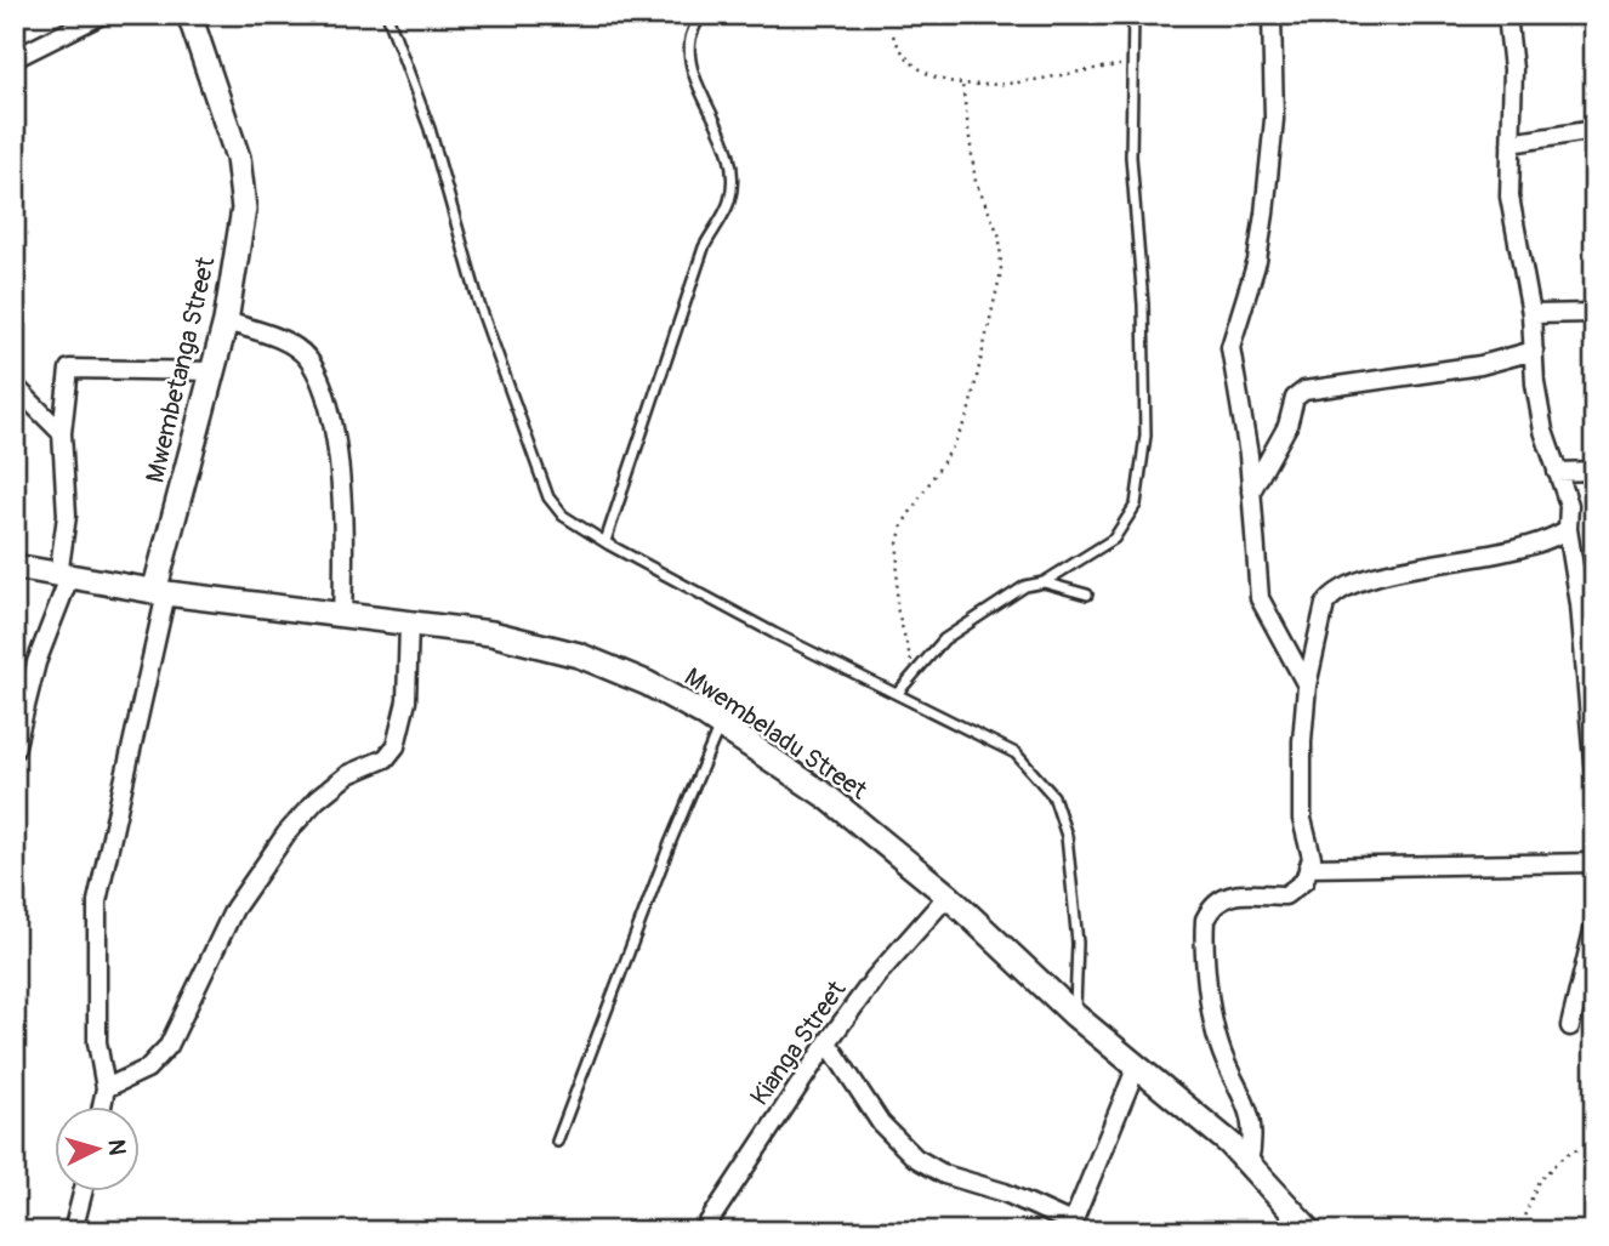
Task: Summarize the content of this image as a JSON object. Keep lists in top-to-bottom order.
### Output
{
  "streets": {
    "street": ["Mwembetanga Street", "Mwembeladu Street", "Kianga Street"]
  },
  "crossings": [
    ["Mwembetanga Street", "Mwembeladu Street"],
    ["Mwembeladu Street", "Kianga Street"]
  ],
  "north": "right"
}
